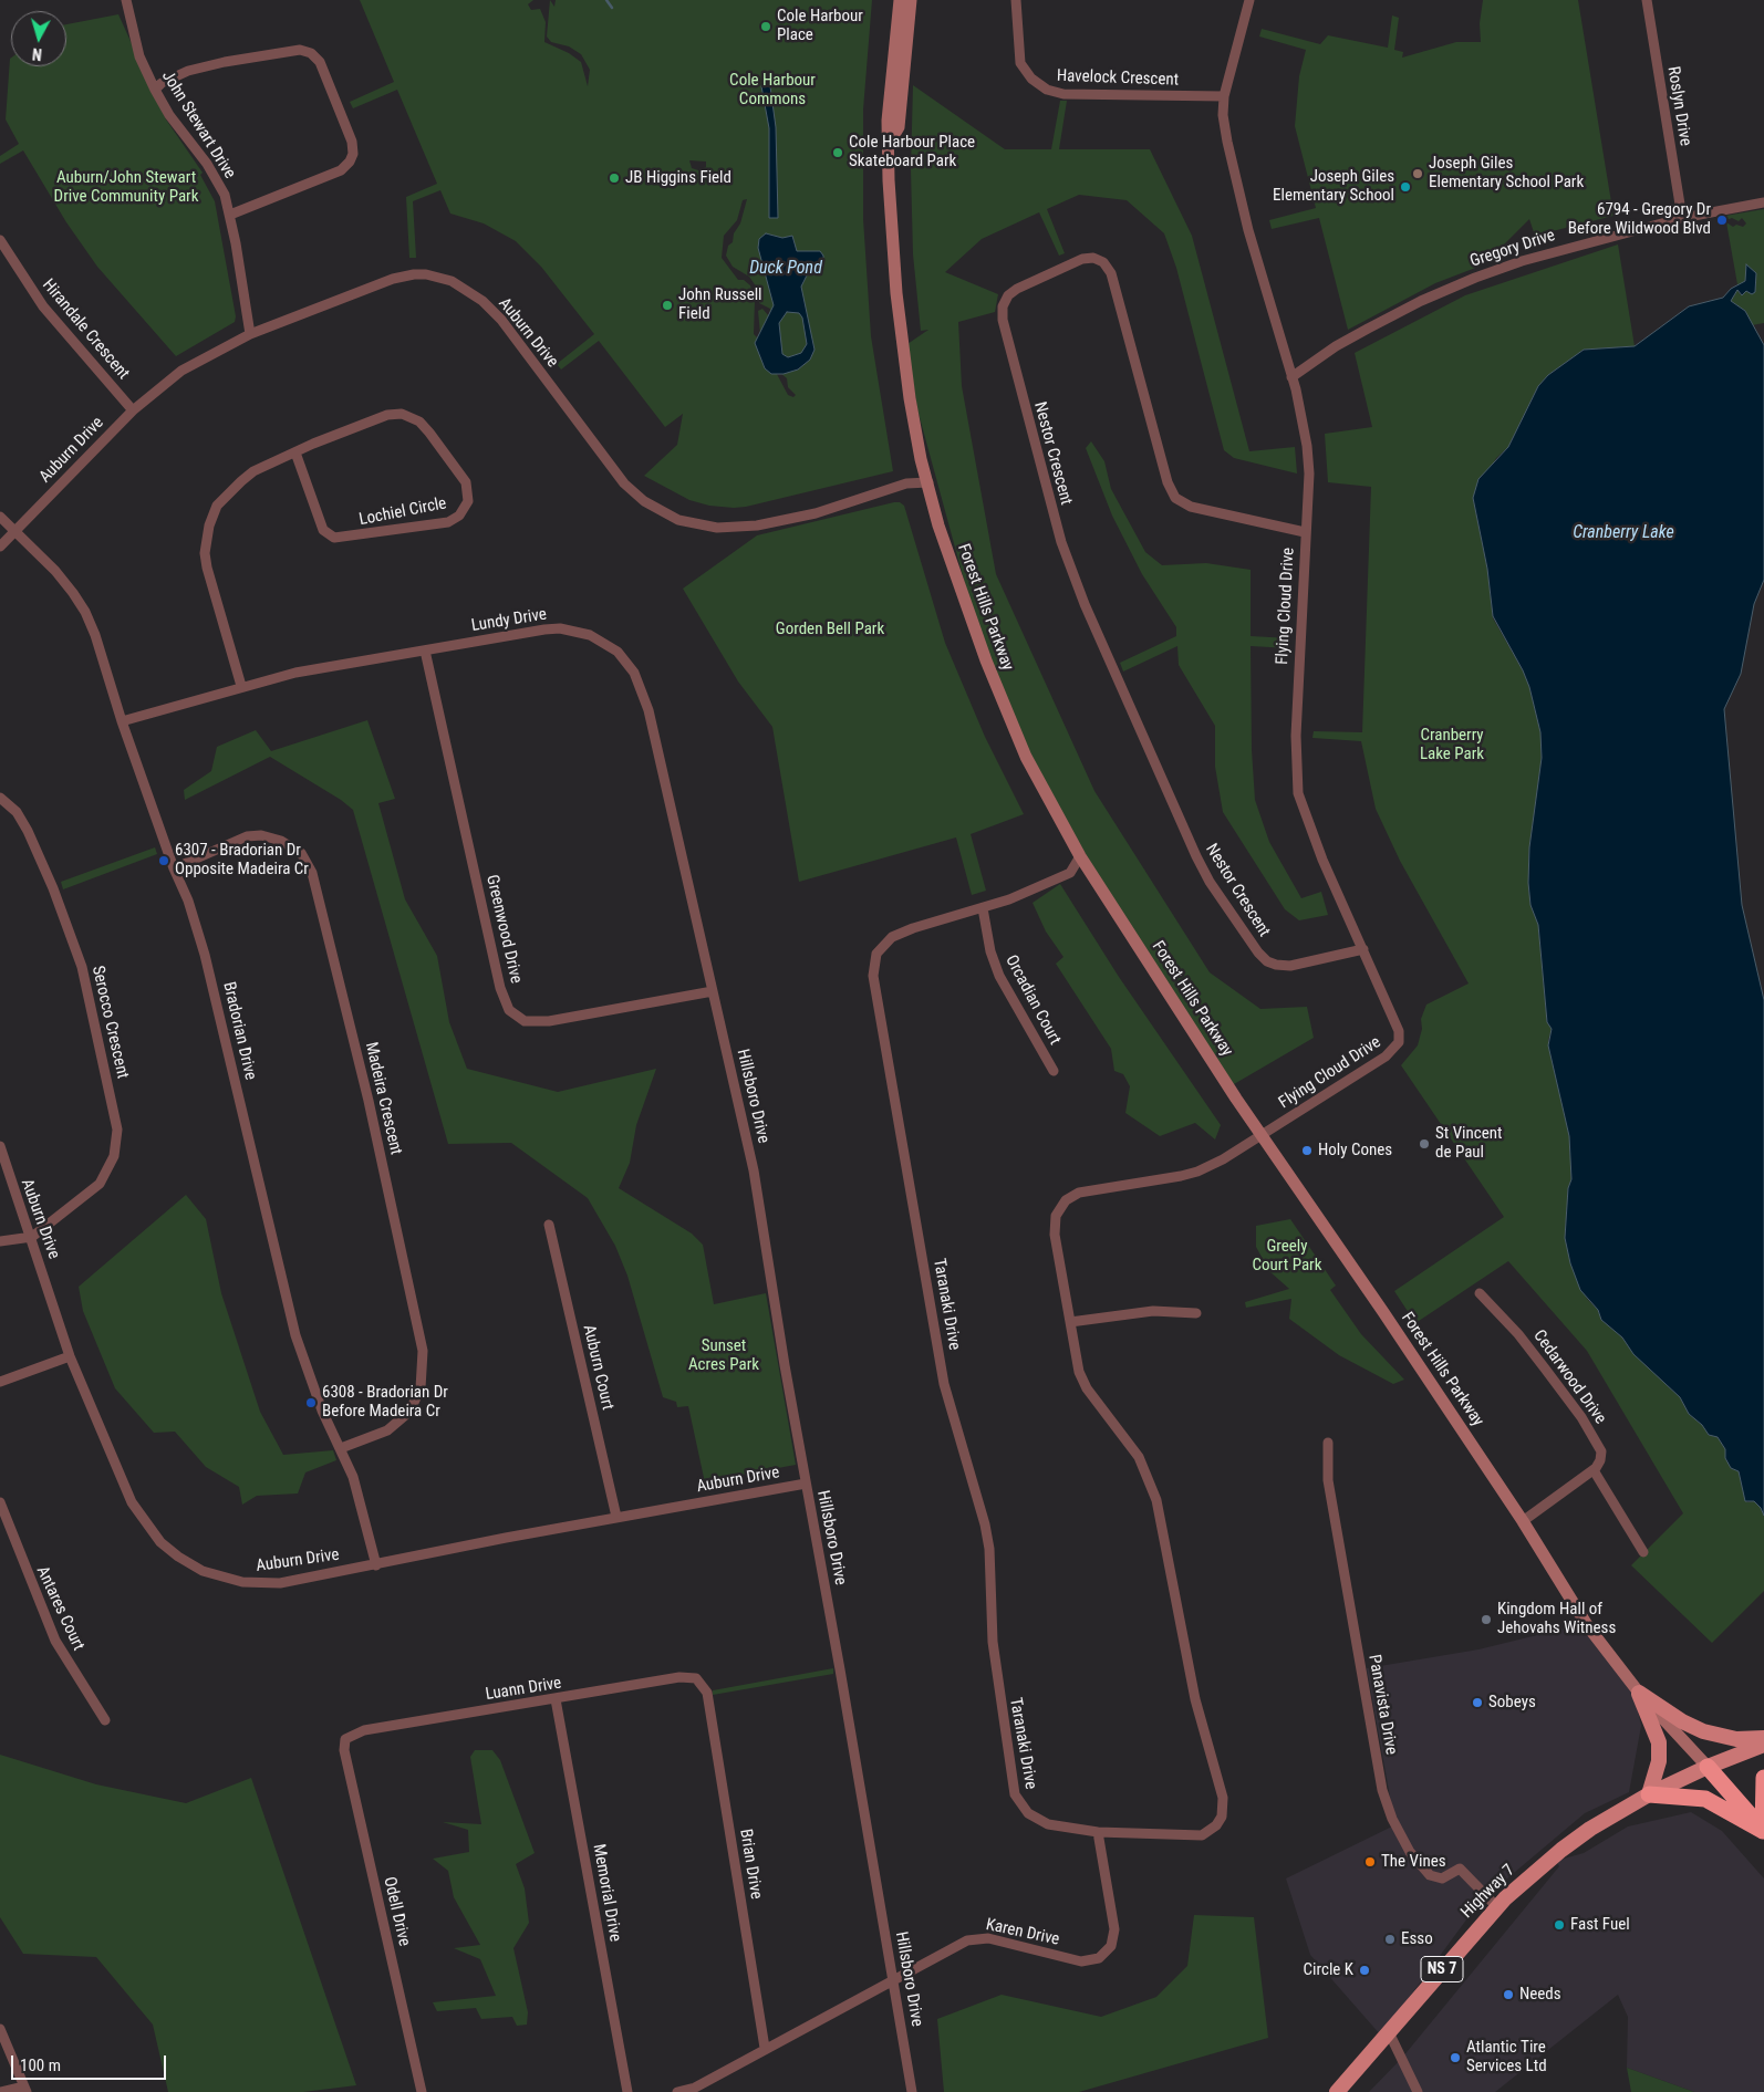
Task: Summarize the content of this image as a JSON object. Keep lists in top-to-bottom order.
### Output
{
  "streets": {
    "main road": ["Forest Hills Parkway", "Highway 7", "NS 7"],
    "street": [
      "Havelock Crescent",
      "Roslyn Drive",
      "John Stewart Drive",
      "Gregory Drive",
      "Hirandale Crescent",
      "Auburn Drive",
      "Nestor Crescent",
      "Lochiel Circle",
      "Flying Cloud Drive",
      "Lundy Drive",
      "Greenwood Drive",
      "Orcadian Court",
      "Serocco Crescent",
      "Bradorian Drive",
      "Hillsboro Drive",
      "Madeira Crescent",
      "Taranaki Drive",
      "Auburn Court",
      "Cedarwood Drive",
      "Antares Court",
      "Luann Drive",
      "Panavista Drive",
      "Brian Drive",
      "Memorial Drive",
      "Odell Drive",
      "Karen Drive"
    ]
  },
  "crossings": [
    ["Havelock Crescent", "Flying Cloud Drive"],
    ["Roslyn Drive", "Gregory Drive"],
    ["John Stewart Drive", "Auburn Drive"],
    ["Gregory Drive", "Flying Cloud Drive"],
    ["Hirandale Crescent", "Auburn Drive"],
    ["Auburn Drive", "Forest Hills Parkway"],
    ["Auburn Drive", "Serocco Crescent"],
    ["Auburn Drive", "Bradorian Drive"],
    ["Auburn Drive", "Hillsboro Drive"],
    ["Auburn Drive", "Auburn Court"],
    ["Nestor Crescent", "Flying Cloud Drive"],
    ["Lochiel Circle", "Lundy Drive"],
    ["Flying Cloud Drive", "Forest Hills Parkway"],
    ["Flying Cloud Drive", "Taranaki Drive"],
    ["Forest Hills Parkway", "Taranaki Drive"],
    ["Forest Hills Parkway", "Highway 7"],
    ["Forest Hills Parkway", "NS 7"],
    ["Lundy Drive", "Greenwood Drive"],
    ["Lundy Drive", "Bradorian Drive"],
    ["Lundy Drive", "Hillsboro Drive"],
    ["Greenwood Drive", "Hillsboro Drive"],
    ["Orcadian Court", "Taranaki Drive"],
    ["Bradorian Drive", "Madeira Crescent"],
    ["Hillsboro Drive", "Karen Drive"],
    ["Taranaki Drive", "Karen Drive"],
    ["Luann Drive", "Brian Drive"],
    ["Luann Drive", "Memorial Drive"],
    ["Luann Drive", "Odell Drive"],
    ["Panavista Drive", "Highway 7"],
    ["Brian Drive", "Karen Drive"],
    ["Highway 7", "NS 7"]
  ],
  "water": ["Duck Pond", "Cranberry Lake"],
  "parks": [
    "Cole Harbour Commons",
    "Auburn/John Stewart Drive Community Park",
    "Gorden Bell Park",
    "Cranberry Lake Park",
    "Greely Court Park",
    "Sunset Acres Park"
  ],
  "places": [
    "Cole Harbour Place",
    "Cole Harbour Place Skateboard Park",
    "Joseph Giles Elementary School Park",
    "JB Higgins Field",
    "Joseph Giles Elementary School",
    "6794 - Gregory Dr Before Wildwood Blvd",
    "John Russell Field",
    "6307 - Bradorian Dr Opposite Madeira Cr",
    "St Vincent de Paul",
    "Holy Cones",
    "6308 - Bradorian Dr Before Madeira Cr",
    "Kingdom Hall of Jehovahs Witness",
    "Sobeys",
    "The Vines",
    "Fast Fuel",
    "Esso",
    "Circle K",
    "Needs",
    "Atlantic Tire Services Ltd"
  ],
  "scale_bar": "100 m",
  "north": "bottom"
}
